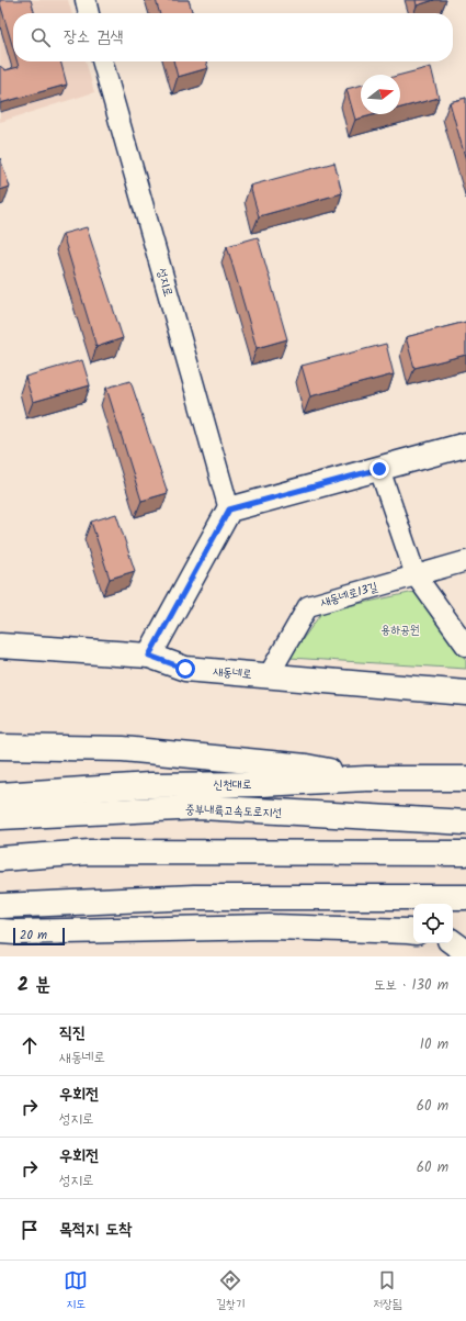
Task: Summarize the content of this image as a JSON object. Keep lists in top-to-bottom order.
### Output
{
  "streets": {
    "main road": ["새동네로", "신천대로", "중부내륙고속도로지선"],
    "street": ["성지로", "새동네로13길"]
  },
  "crossings": [
    ["새동네로13길", "새동네로"]
  ],
  "parks": ["용하공원"],
  "scale_bar": "20 m",
  "north": "right",
  "page": {
    "search": "장소 검색",
    "scale": "20 m",
    "heading": ["2 분", "도보 · 130 m"],
    "list": [
      ["직진", "새동네로", "10 m"],
      ["우회전", "성지로", "60 m"],
      ["우회전", "성지로", "60 m"],
      "목적지 도착"
    ],
    "nav": ["지도", "길찾기", "저장됨"]
  }
}
